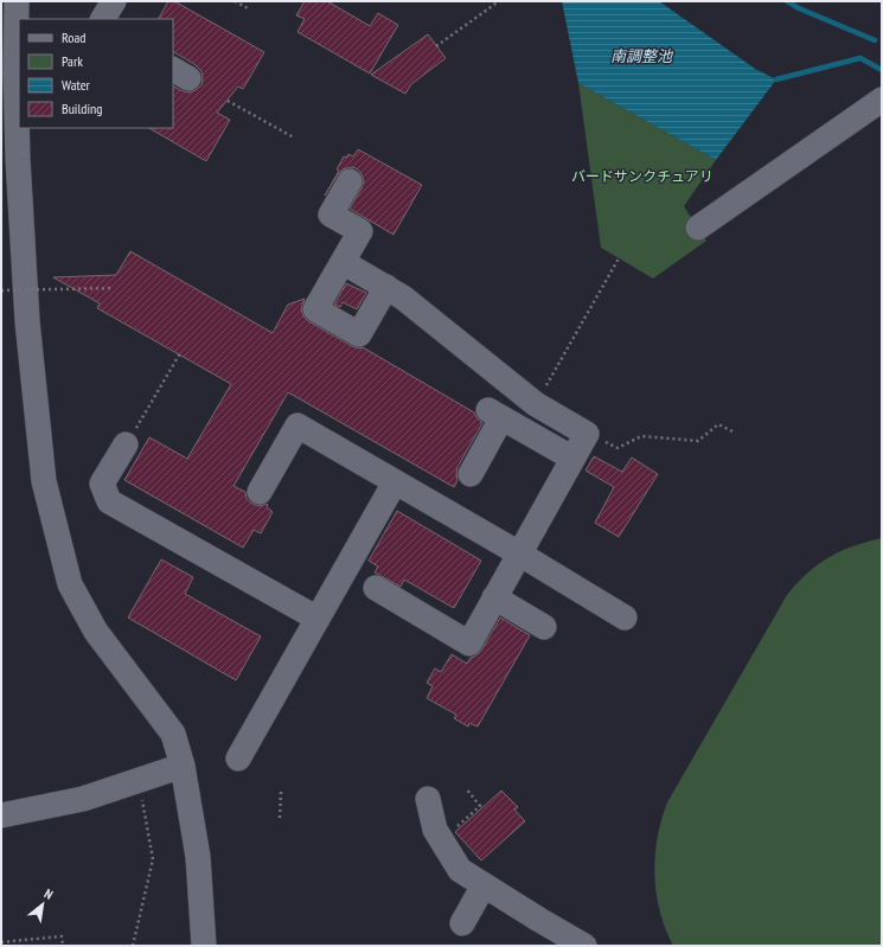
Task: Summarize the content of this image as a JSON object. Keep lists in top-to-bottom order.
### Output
{
  "water": ["南調整池"],
  "parks": ["バードサンクチュアリ"],
  "legend": [
    "Road",
    "Park",
    "Water",
    "Building"
  ],
  "north": "top right"
}
